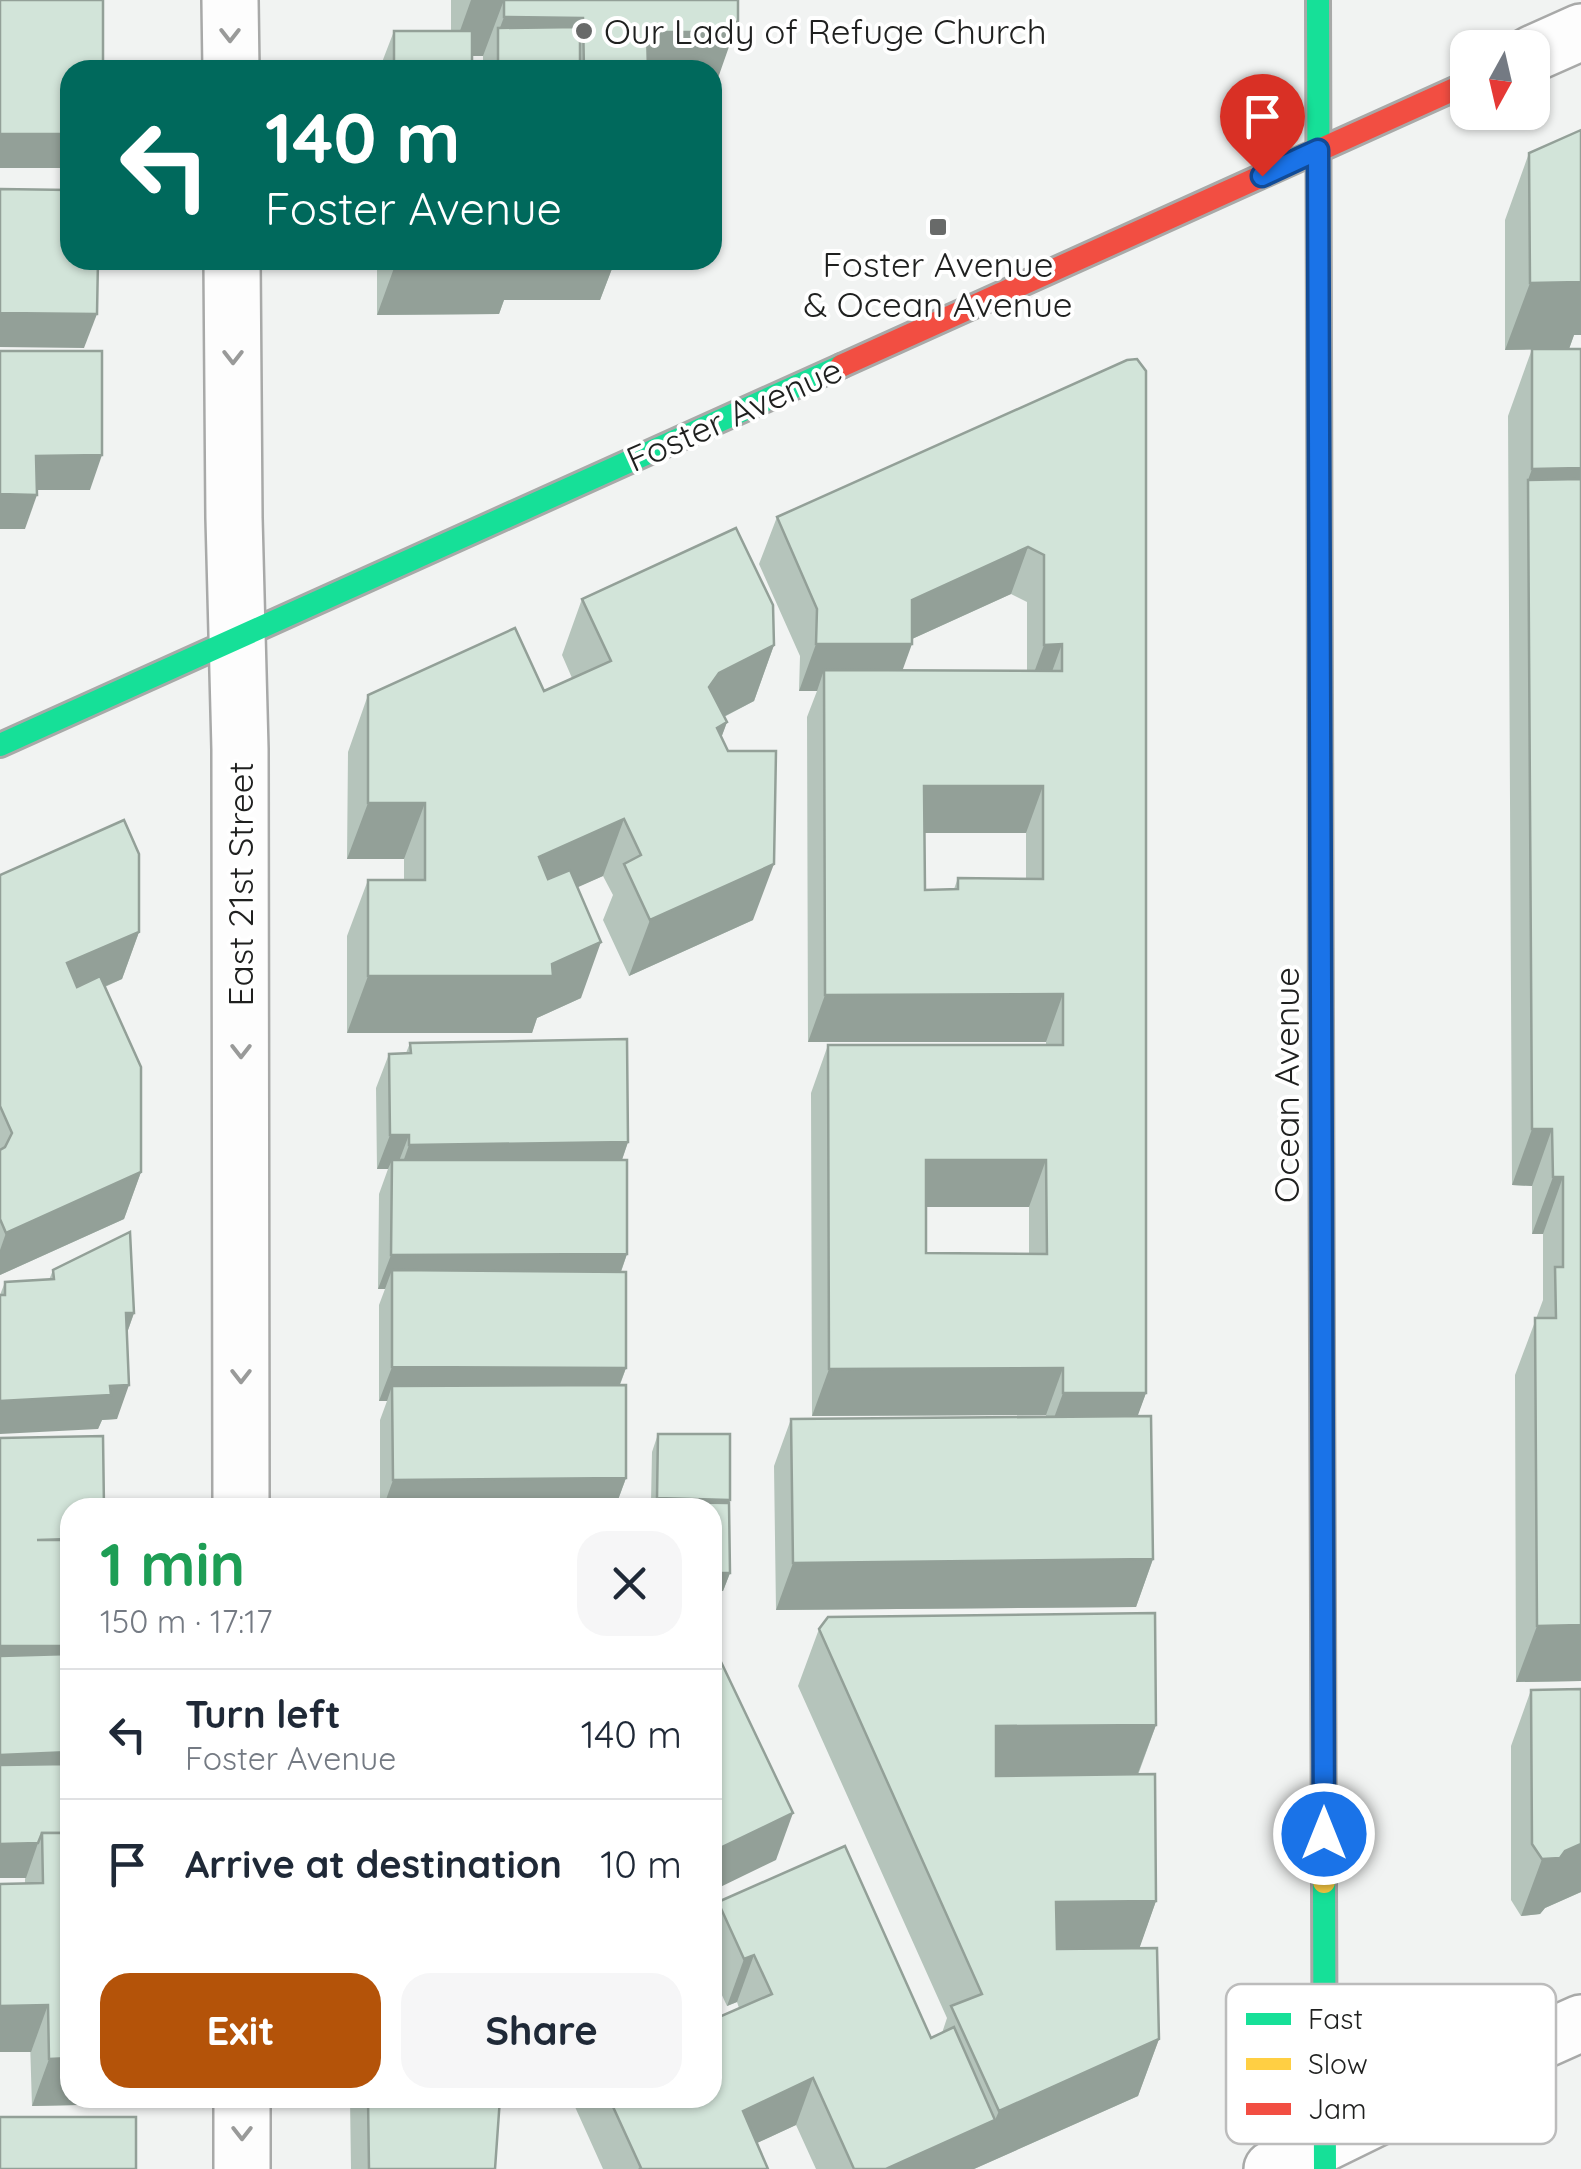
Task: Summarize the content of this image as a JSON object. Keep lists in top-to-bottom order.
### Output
{
  "streets": {
    "main road": ["Foster Avenue", "Ocean Avenue"],
    "street": ["East 21st Street"]
  },
  "crossings": [
    ["Foster Avenue", "East 21st Street"],
    ["Foster Avenue", "Ocean Avenue"]
  ],
  "one_way": ["East 21st Street"],
  "places": {
    "other": ["Our Lady of Refuge Church"],
    "transit": ["Foster Avenue & Ocean Avenue"]
  },
  "legend": ["Fast", "Slow", "Jam"],
  "north": "bottom",
  "page": {
    "turn": ["140 m", "Foster Avenue"],
    "heading": ["1 min", "150 m · 17:17"],
    "list": [
      {
        "name": "Turn left",
        "note": "Foster Avenue",
        "value": "140 m"
      },
      {
        "name": "Arrive at destination",
        "value": "10 m"
      }
    ],
    "buttons": ["Exit", "Share"]
  }
}
